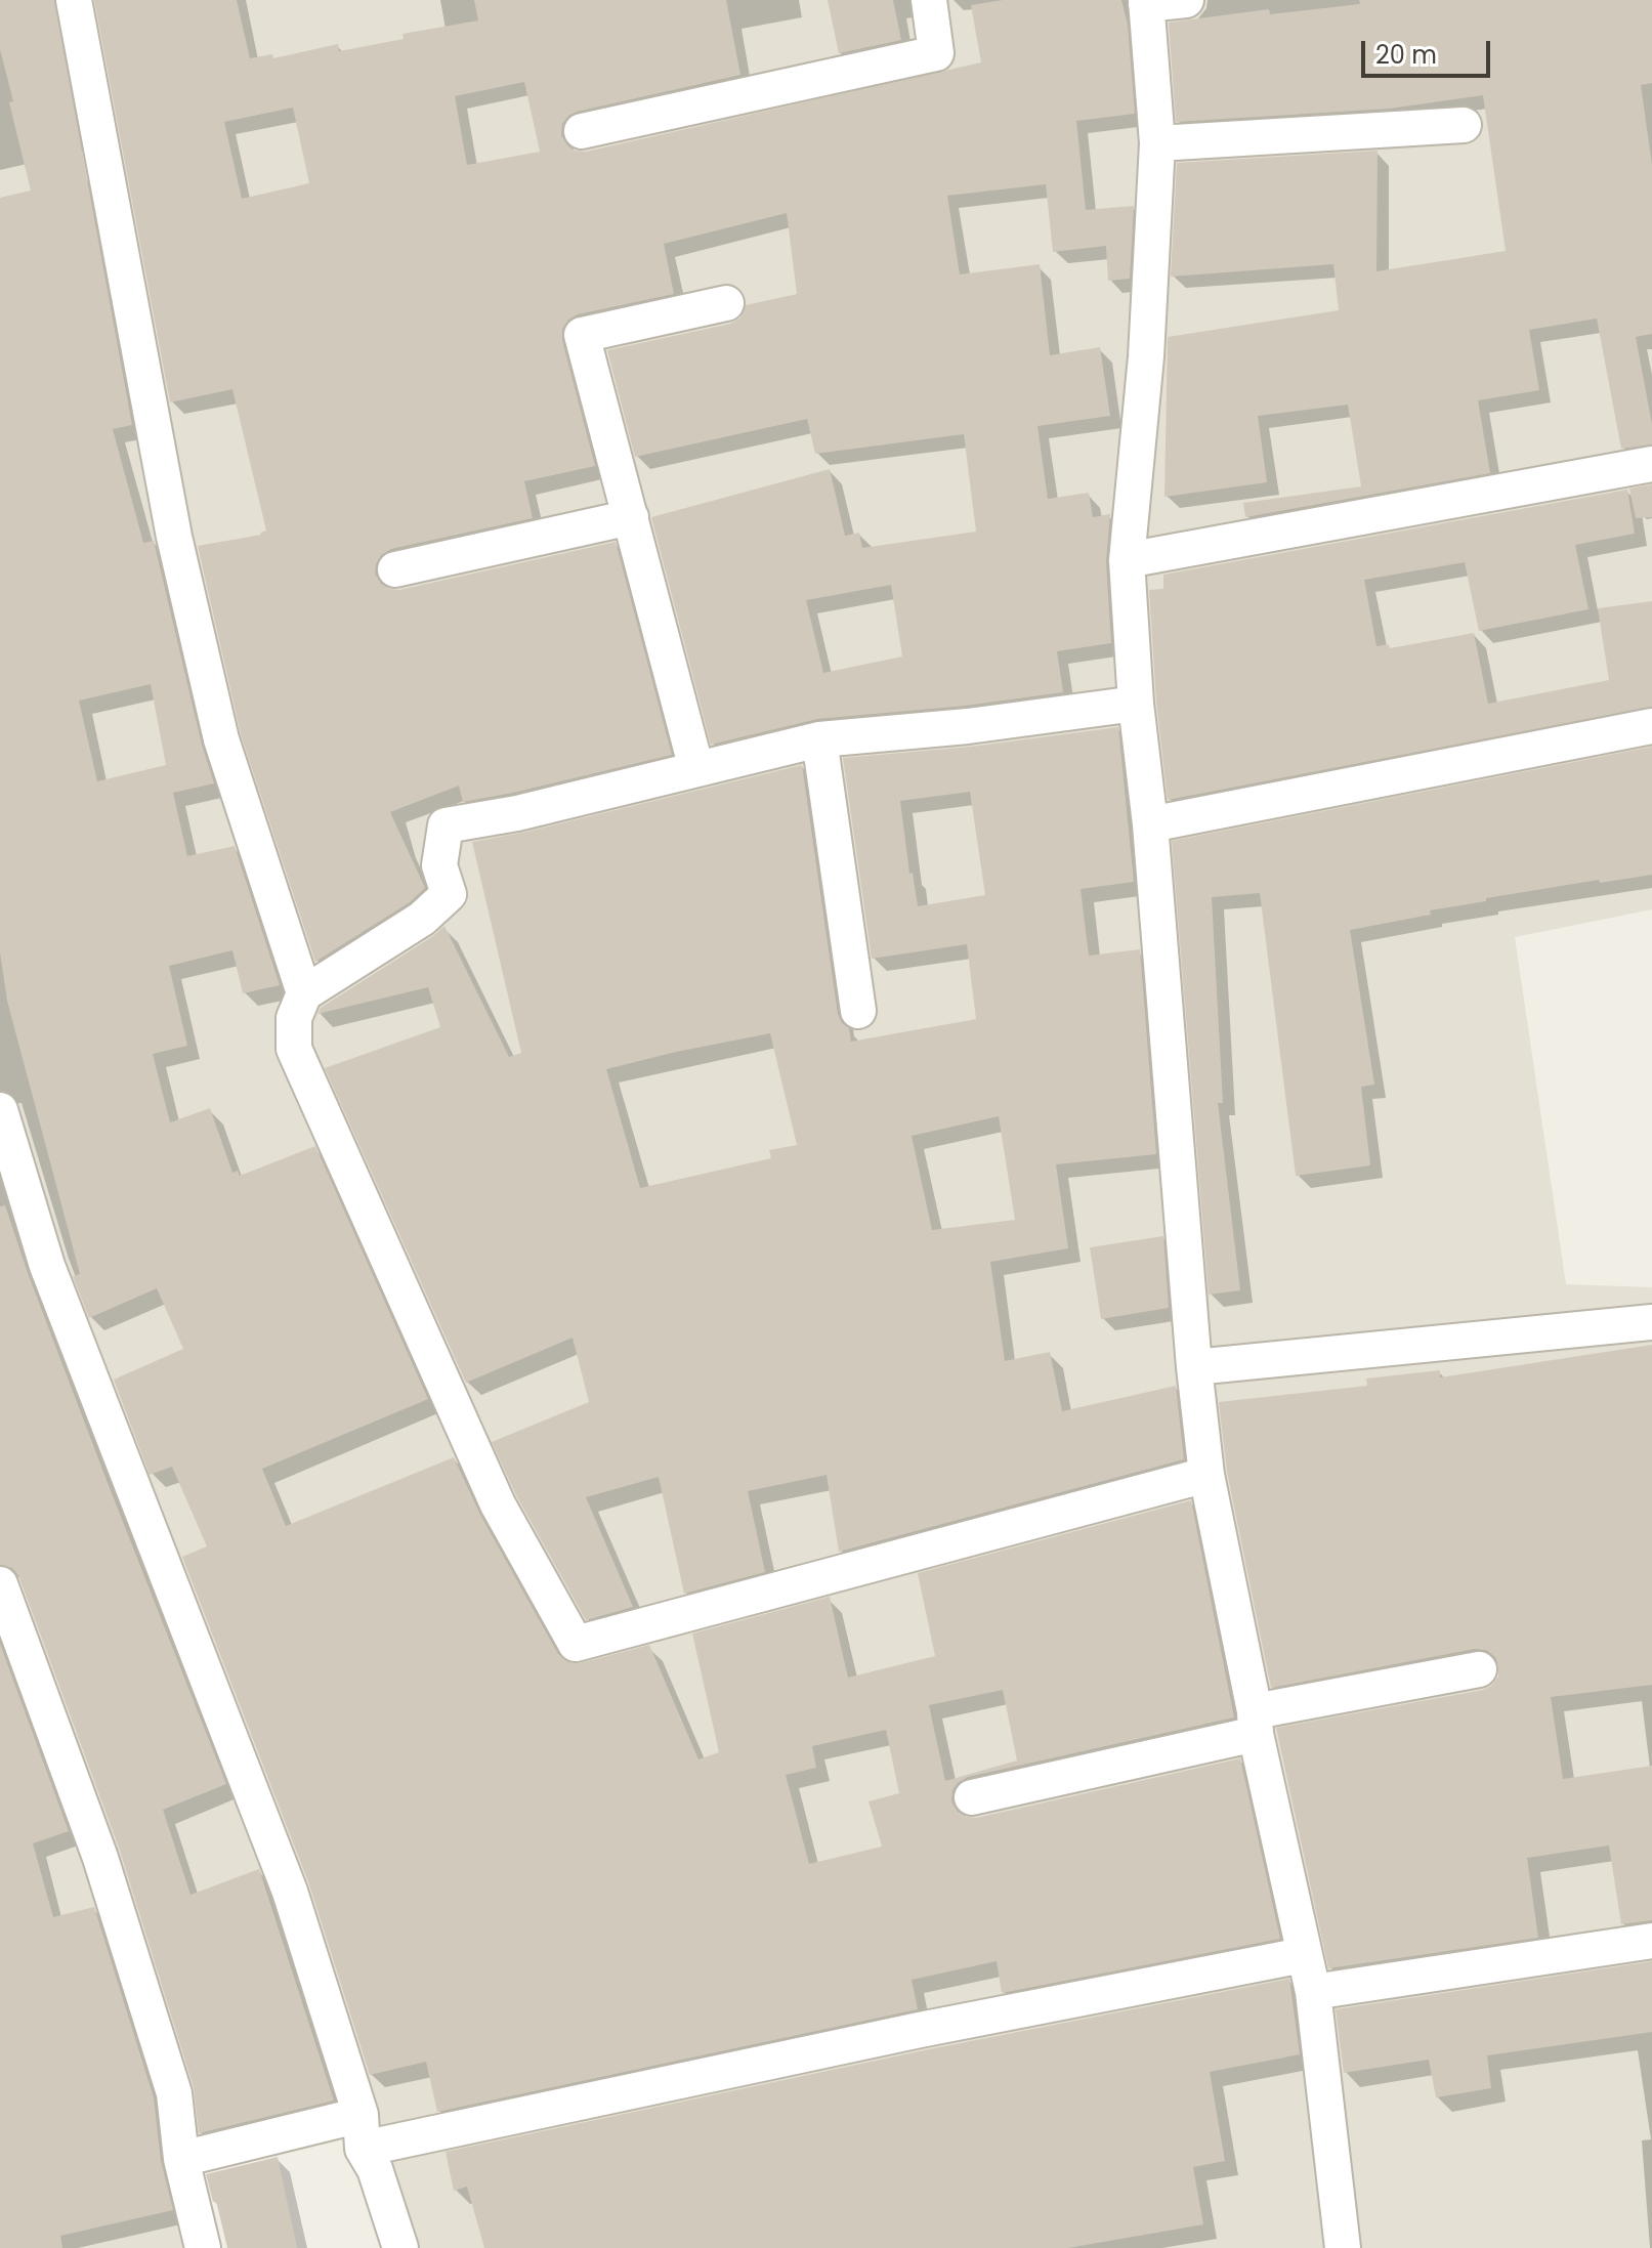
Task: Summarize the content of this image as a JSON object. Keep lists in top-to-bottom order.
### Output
{
  "scale_bar": "20 m"
}
